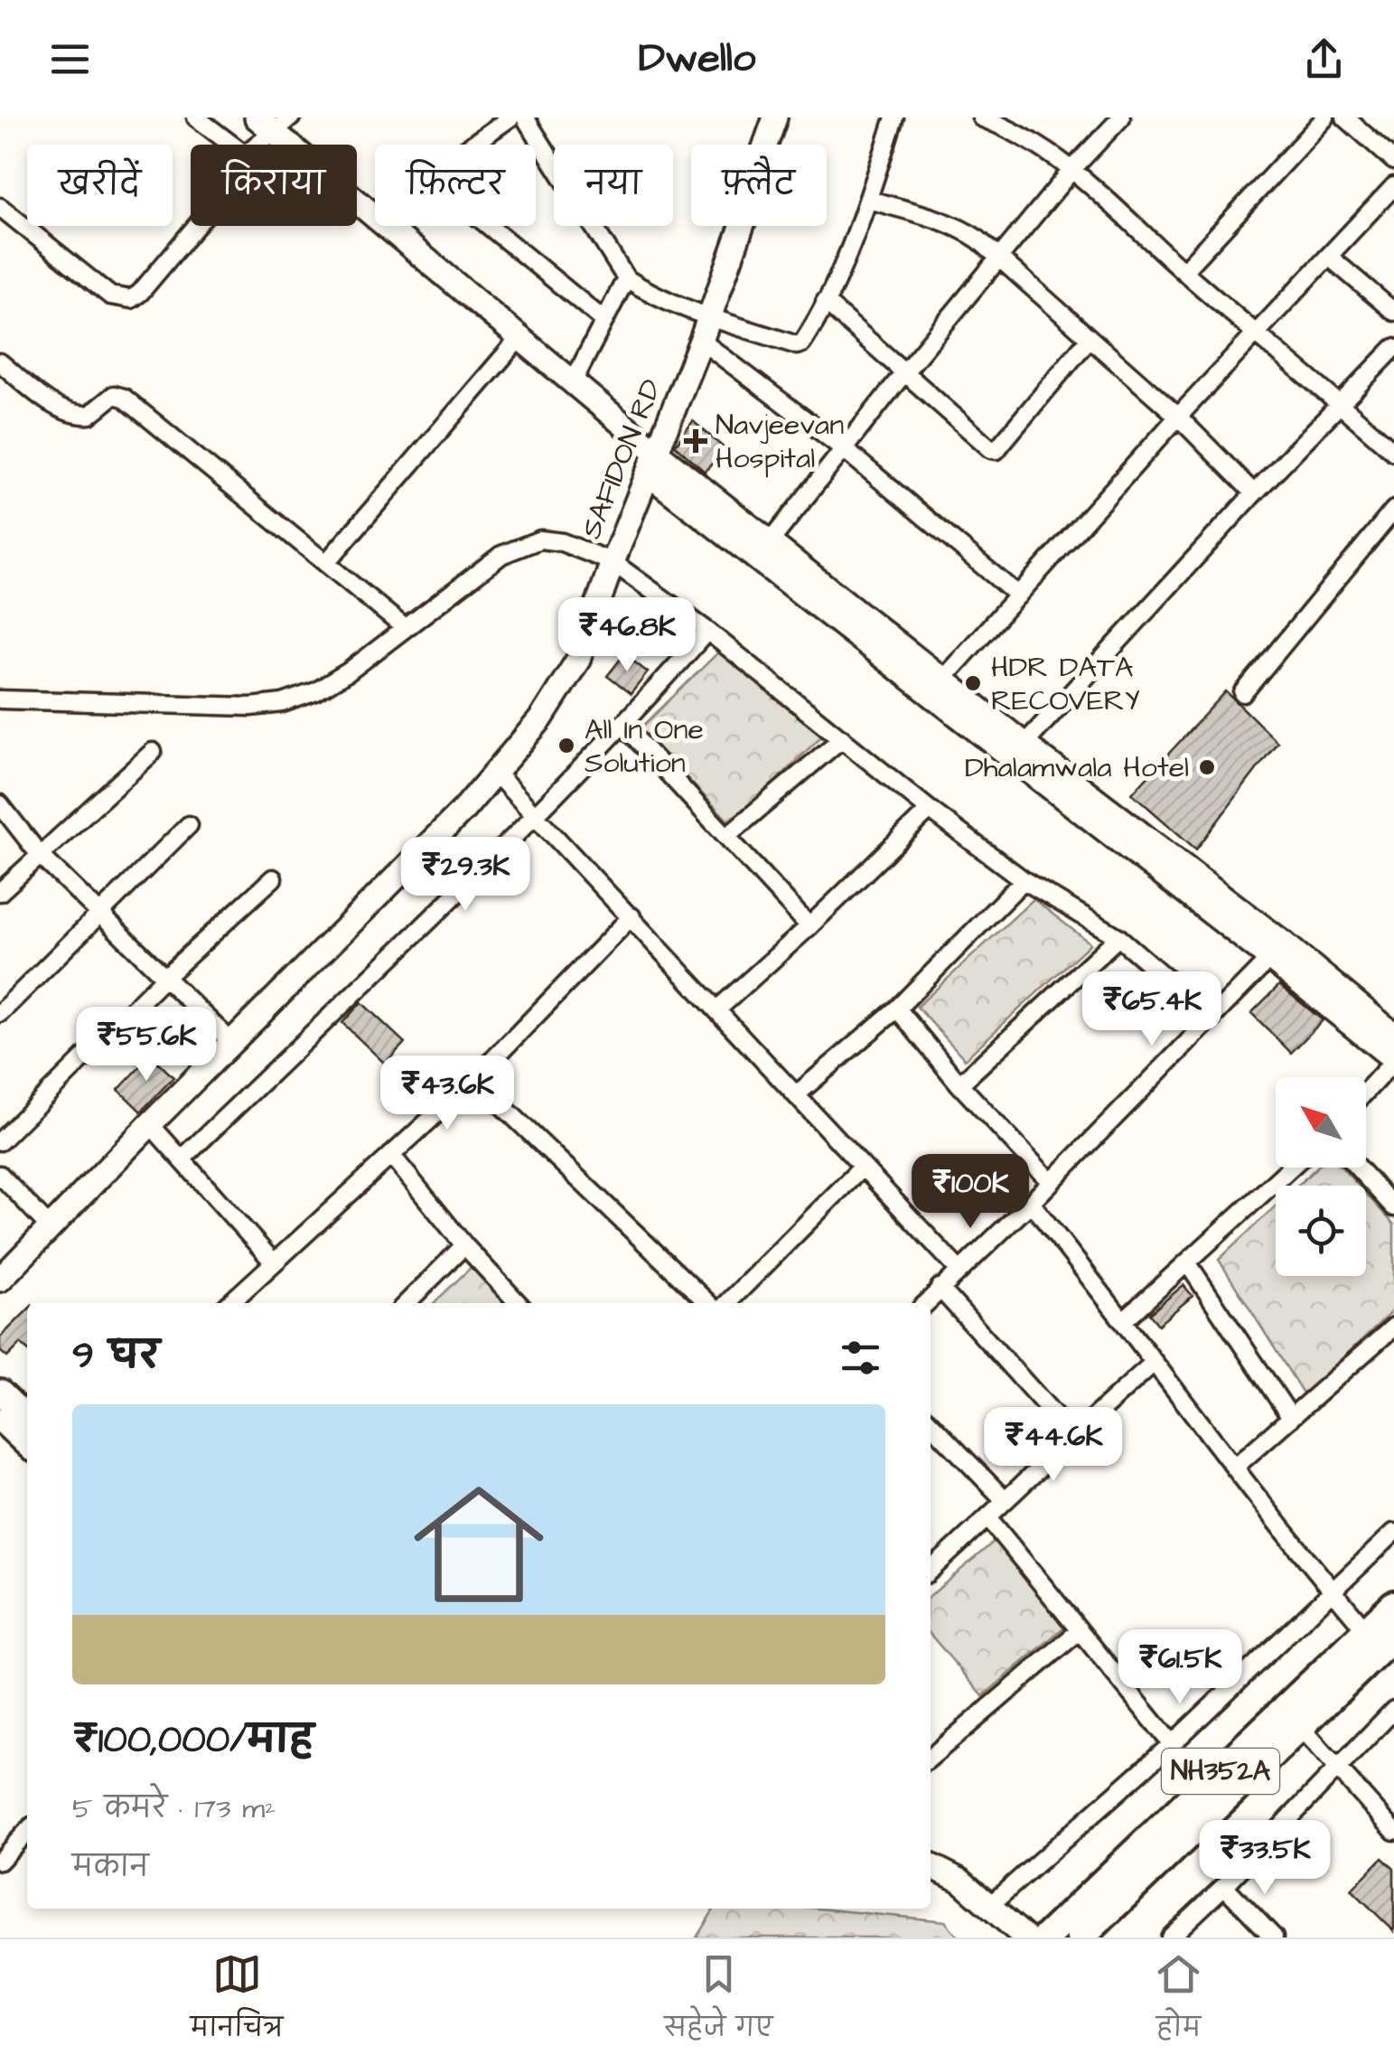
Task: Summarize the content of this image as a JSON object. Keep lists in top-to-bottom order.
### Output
{
  "streets": {
    "highway": ["NH352A"],
    "street": ["SAFIDON RD"]
  },
  "places": {
    "health": ["Navjeevan Hospital"],
    "other": ["HDR DATA RECOVERY", "All In One Solution", "Dhalamwala Hotel"]
  },
  "north": "top left",
  "page": {
    "header": "Dwello",
    "chip": [
      "खरीदें",
      "किराया",
      "फ़िल्टर",
      "नया",
      "फ़्लैट"
    ],
    "price": [
      "₹46.8K",
      "₹29.3K",
      "₹65.4K",
      "₹55.6K",
      "₹43.6K",
      "₹100K",
      "₹44.6K",
      "₹61.5K",
      "₹33.5K"
    ],
    "heading": "9 घर",
    "list": [
      {
        "name": "₹100,000/माह",
        "note": "5 कमरे · 173 m² · मकान"
      }
    ],
    "tabs": ["मानचित्र", "सहेजे गए", "होम"]
  }
}
